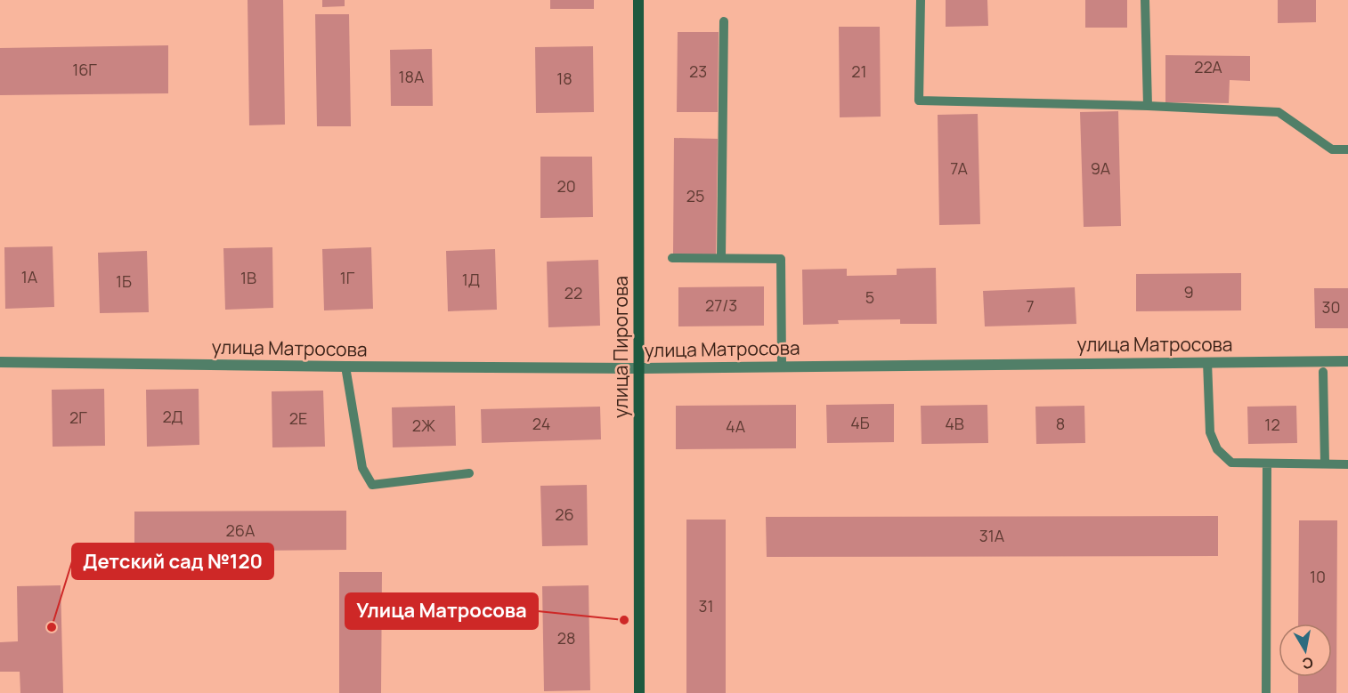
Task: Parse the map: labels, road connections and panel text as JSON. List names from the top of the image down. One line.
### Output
{"streets":{"street":["улица Матросова","улица Пирогова"]},"crossings":[["улица Матросова","улица Пирогова"]],"places":["Улица Матросова","Детский сад №120"],"house_numbers":["22А","16Г","23","21","18А","18","7А","9А","20","25","1А","1В","1Г","1Д","1Б","9","22","5","27/3","7","30","2Д","2Г","2Е","4Б","24","4В","8","12","2Ж","4А","26","26А","31А","10","31","28"],"north":"bottom"}
